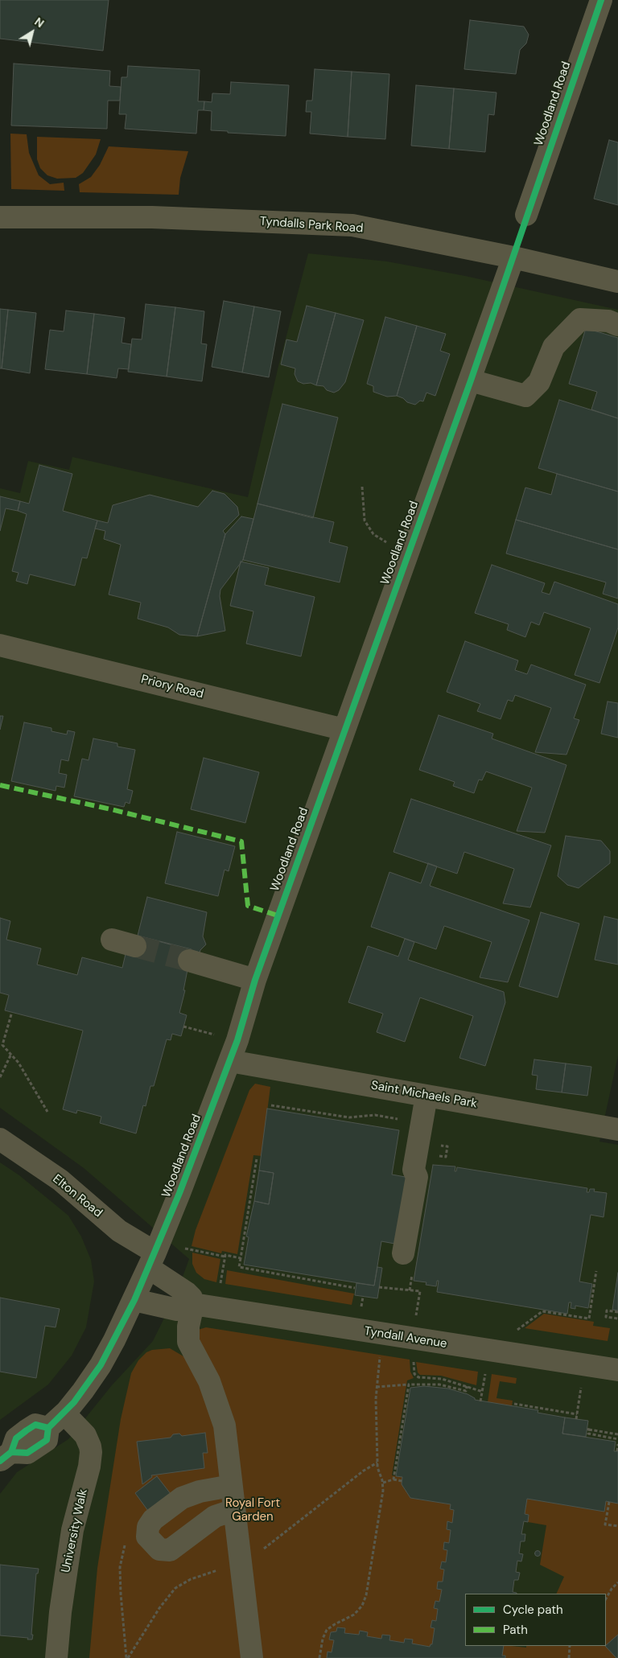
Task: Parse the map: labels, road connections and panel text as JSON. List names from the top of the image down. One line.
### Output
{"streets":{"street":["Woodland Road","Tyndalls Park Road","Priory Road","Saint Michaels Park","Elton Road","Tyndall Avenue","University Walk"]},"crossings":[["Woodland Road","Tyndalls Park Road"],["Woodland Road","Priory Road"],["Woodland Road","Saint Michaels Park"],["Woodland Road","Elton Road"],["Woodland Road","Tyndall Avenue"],["Woodland Road","University Walk"]],"parks":["Royal Fort Garden"],"legend":["Cycle path","Path"],"north":"top right"}
